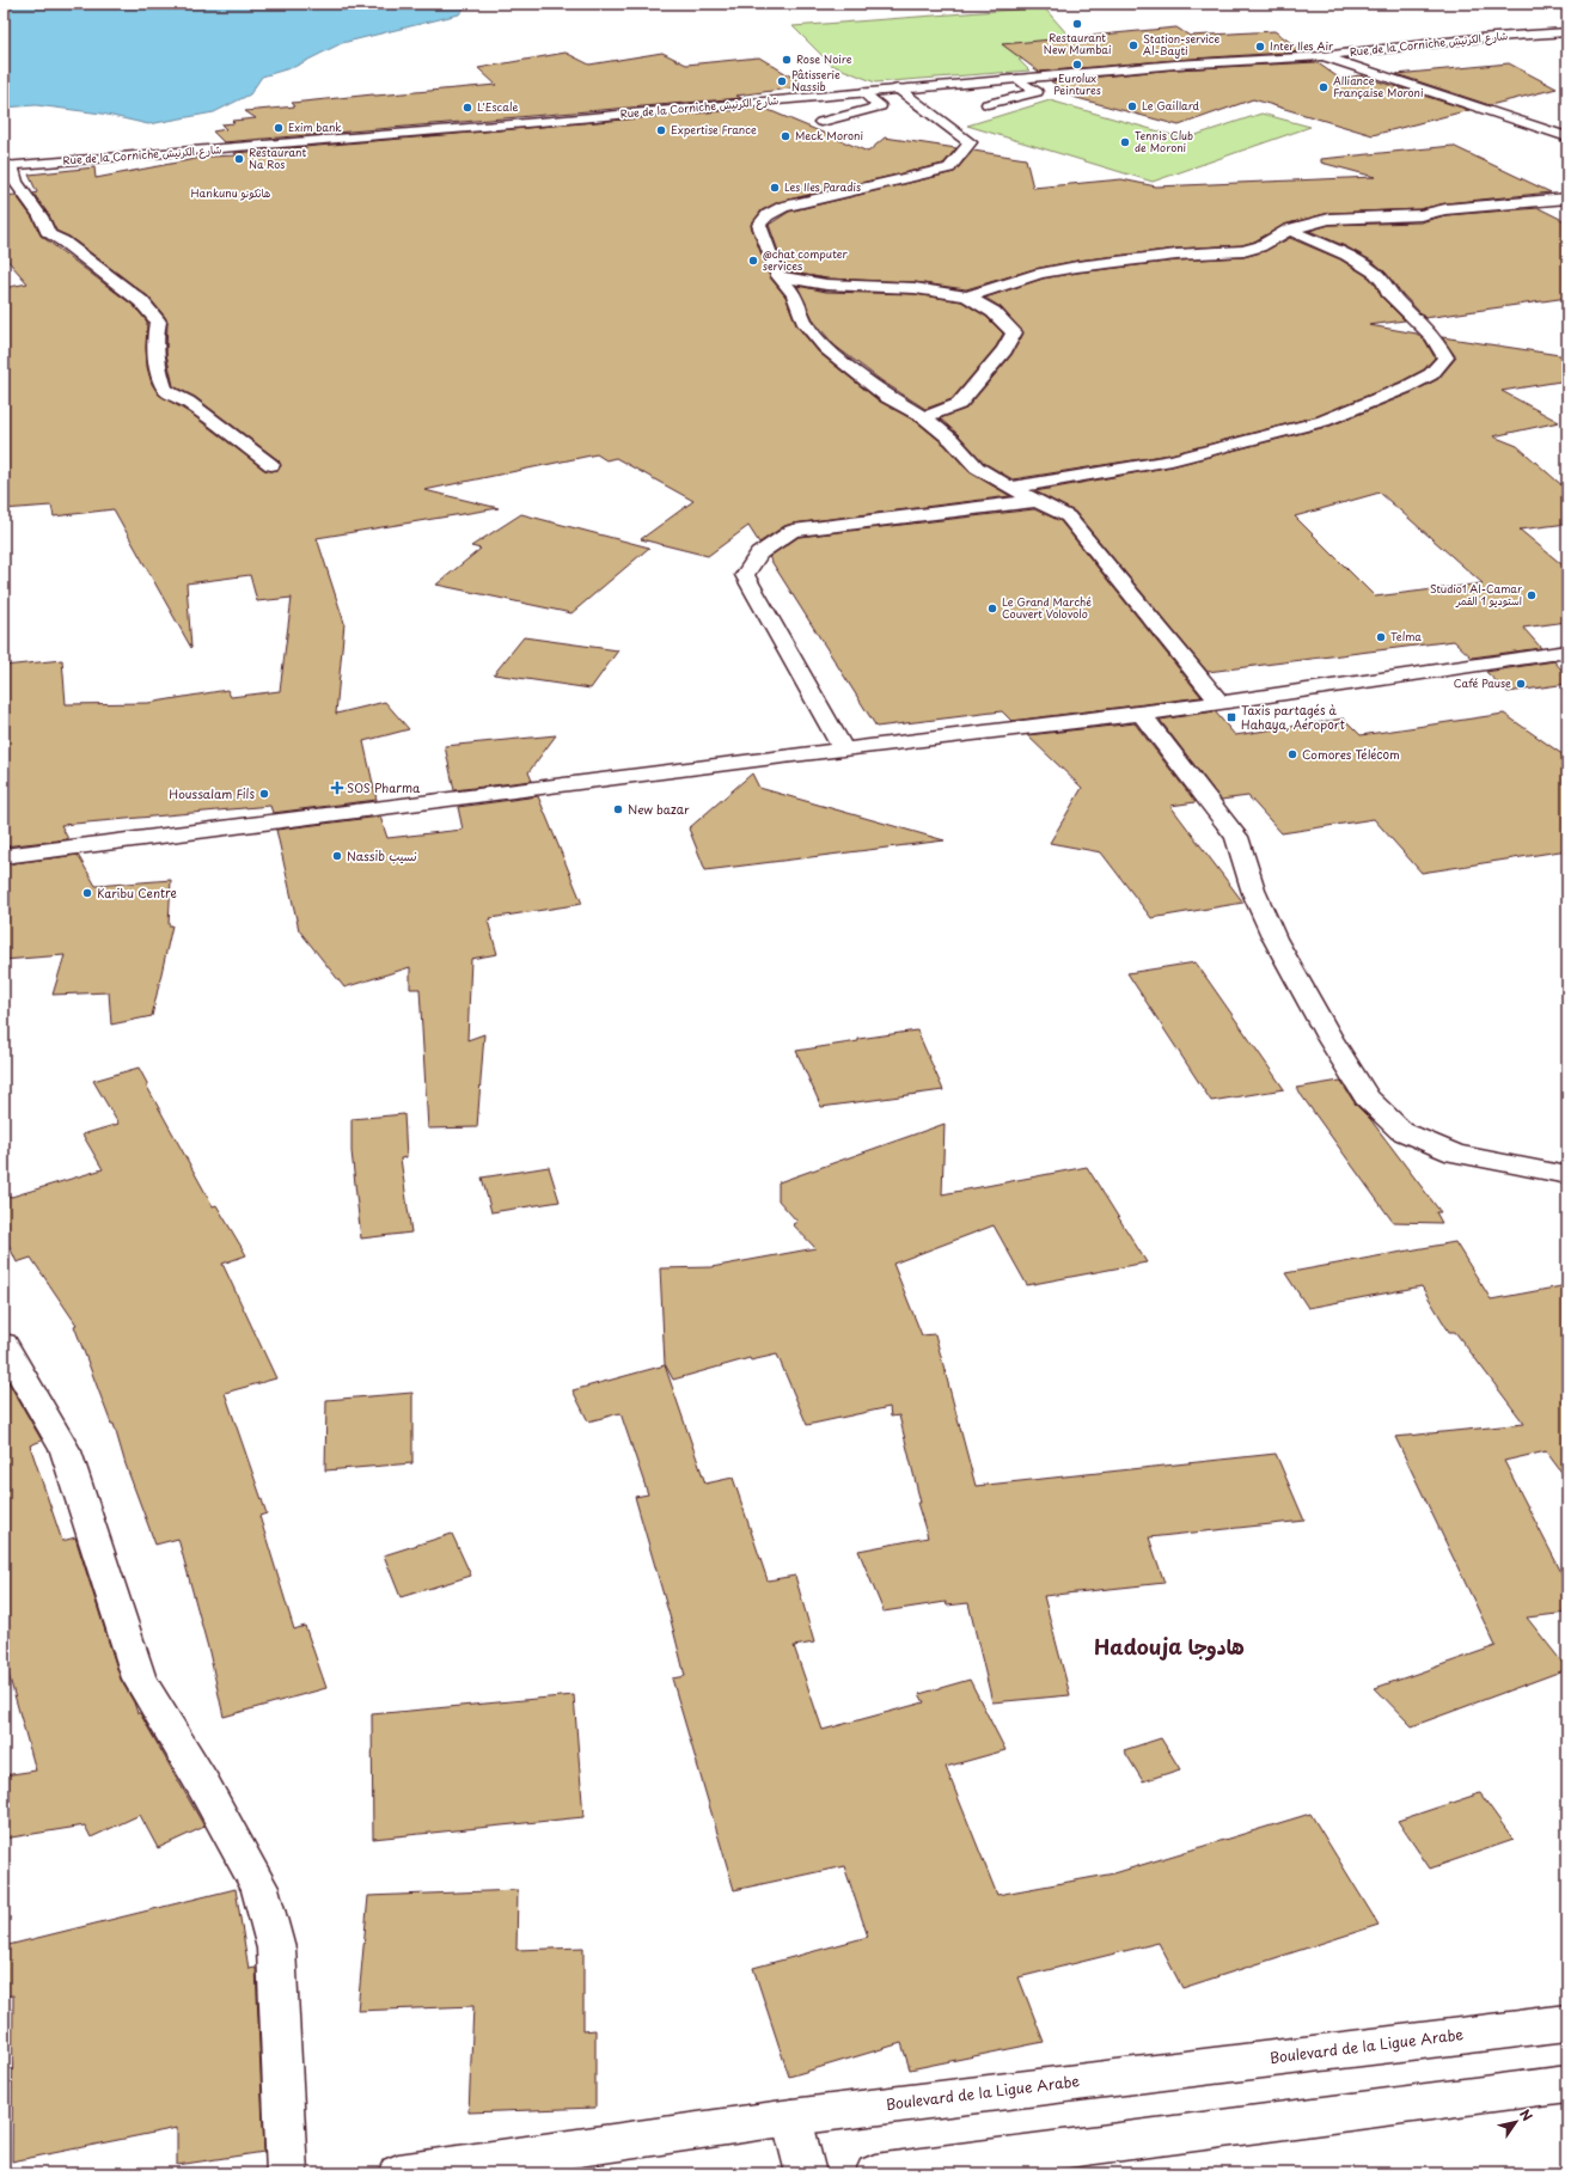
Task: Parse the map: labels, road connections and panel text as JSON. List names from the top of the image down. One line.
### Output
{"streets":{"street":["Rue de la Corniche شارع الكرنيش","Boulevard de la Ligue Arabe"]},"districts":["Hankunu هانكونو","Hadouja هادوجا"],"places":{"other":["Restaurant New Mumbai","Station-service Al-Bayti","Inter Iles Air","Rose Noire","Eurolux Peintures","Pâtisserie Nassib","Alliance Française Moroni","Le Gaillard","L'Escale","Exim bank","Expertise France","Meck Moroni","Tennis Club de Moroni","Restaurant Na Ros","Les Iles Paradis","@chat computer services","Studio1 Al-Camar استوديو 1 القمر","Le Grand Marché Couvert Volovolo","Telma","Café Pause","Comores Télécom","Houssalam Fils","New bazar","Nassib نسيب","Karibu Centre"],"transit":["Taxis partagés à Hahaya, Aéroport"],"health":["SOS Pharma"]},"north":"top right"}
